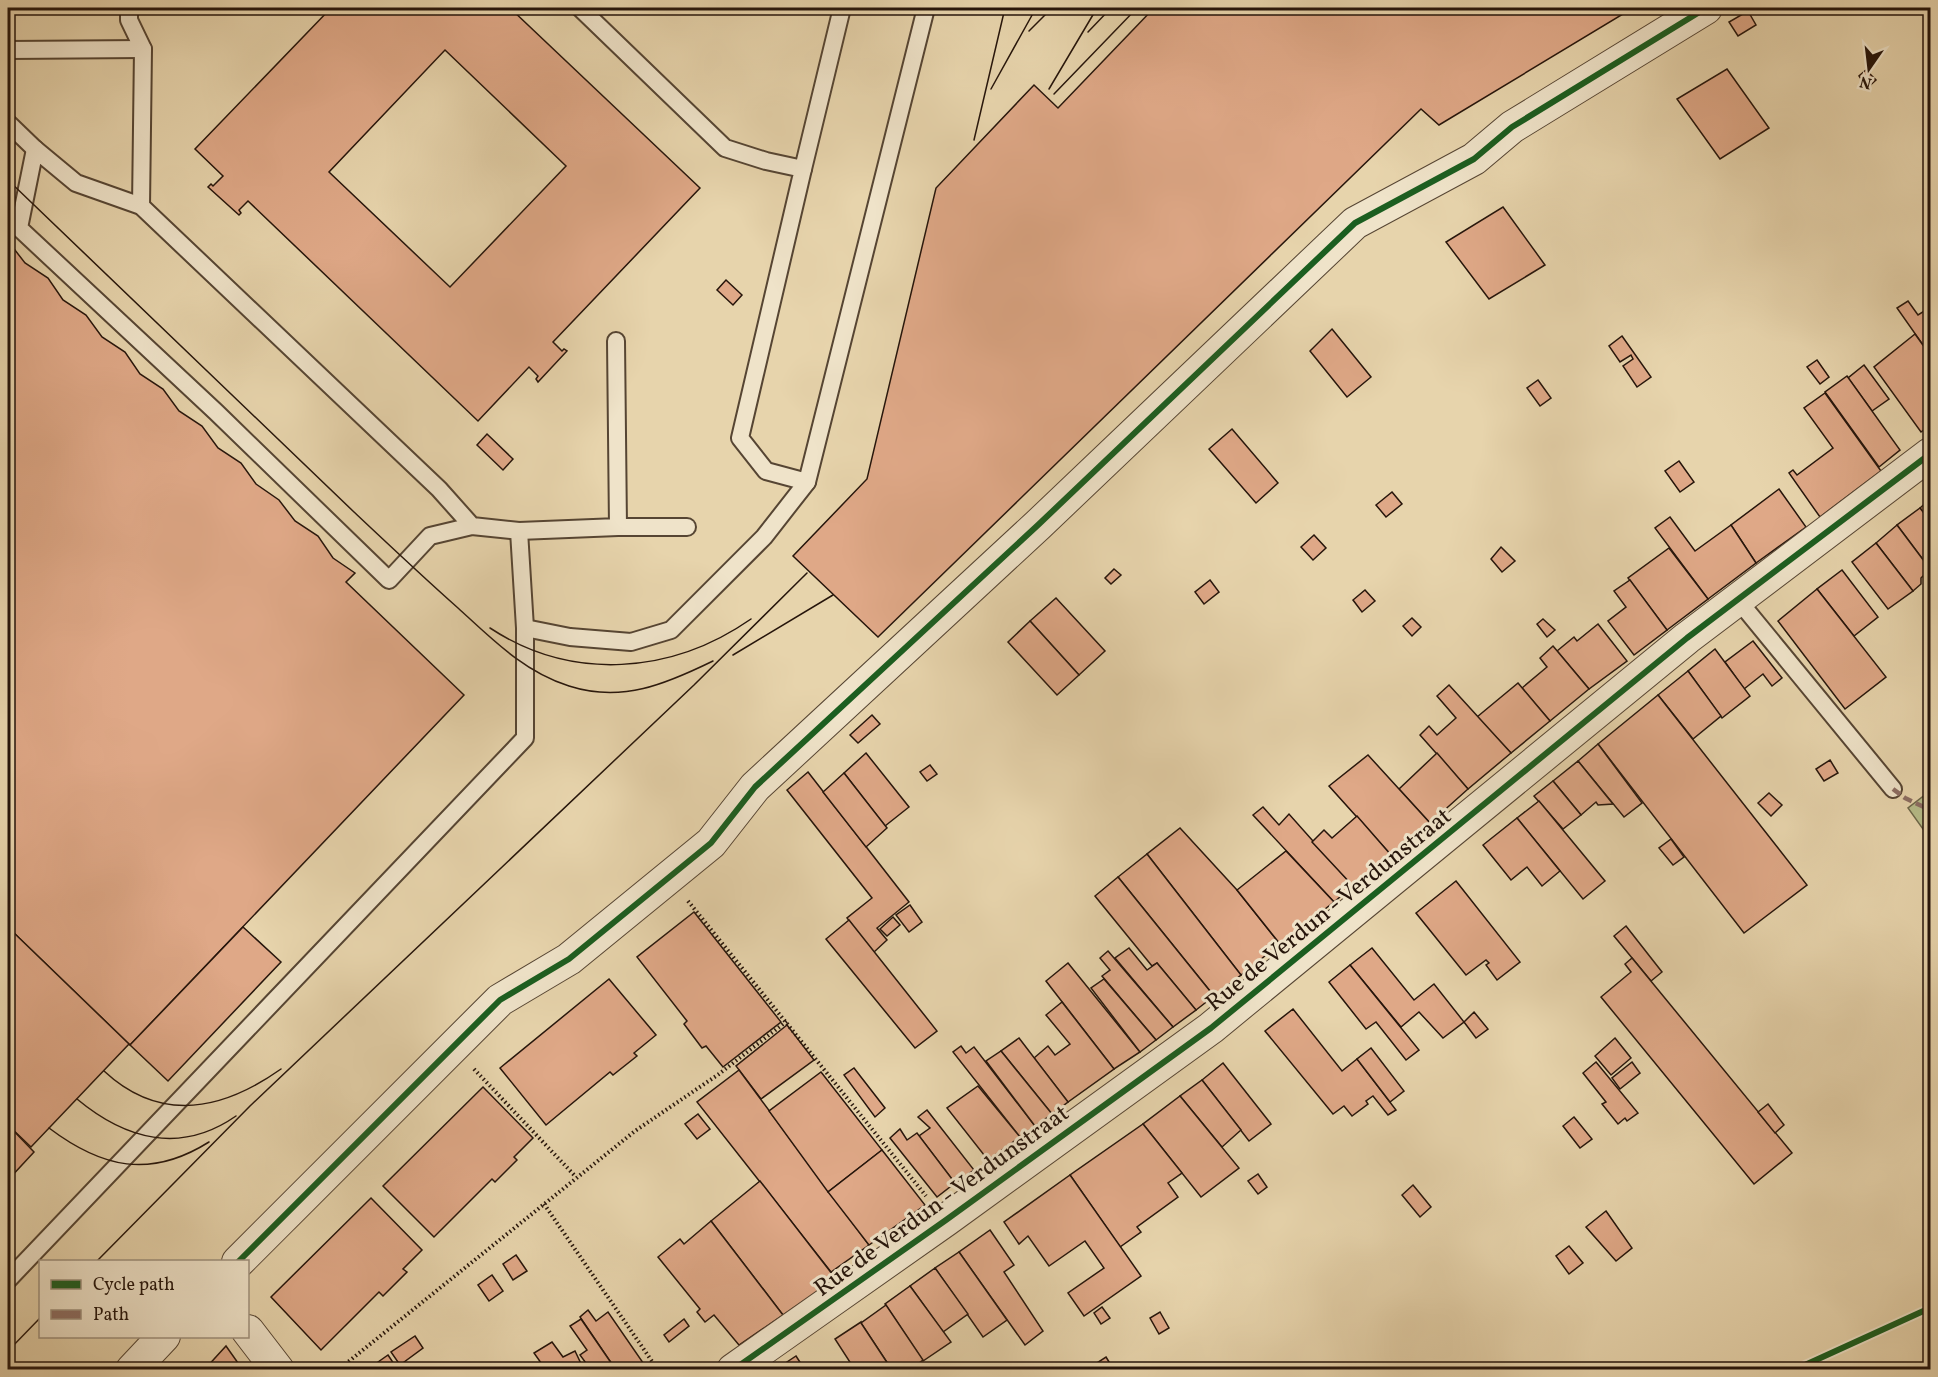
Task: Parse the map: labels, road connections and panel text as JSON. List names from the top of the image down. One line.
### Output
{"streets":{"street":["Rue de Verdun - Verdunstraat"]},"legend":["Cycle path","Path"],"north":"bottom"}
